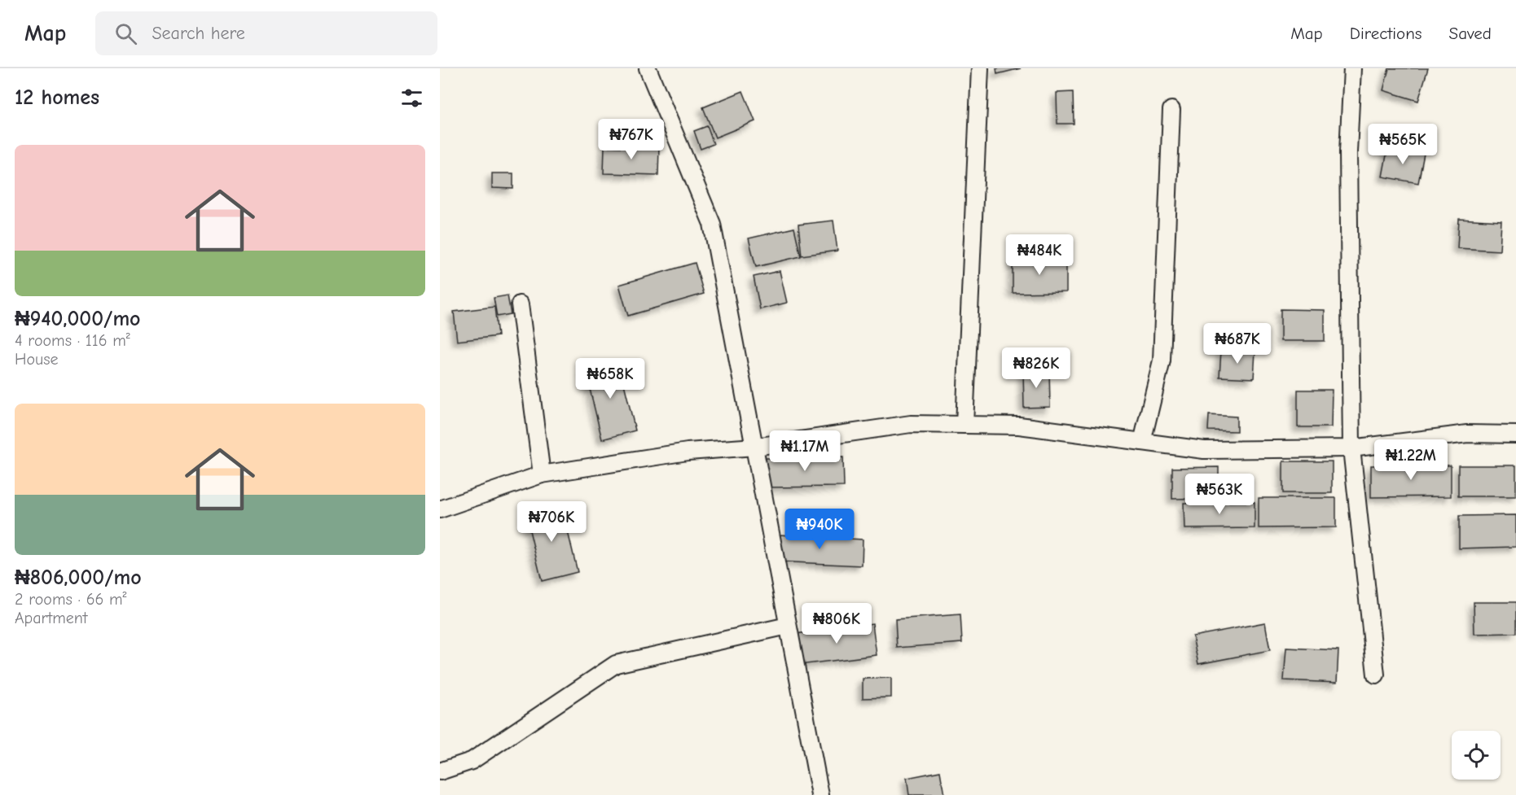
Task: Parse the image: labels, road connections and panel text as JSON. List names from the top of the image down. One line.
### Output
{"page":{"header":"Map","search":"Search here","nav":["Map","Directions","Saved"],"heading":"12 homes","price":["₦767K","₦565K","₦484K","₦687K","₦826K","₦658K","₦1.17M","₦1.22M","₦563K","₦706K","₦940K","₦806K"],"list":[{"name":"₦940,000/mo","note":"4 rooms · 116 m² · House"},{"name":"₦806,000/mo","note":"2 rooms · 66 m² · Apartment"}]}}
